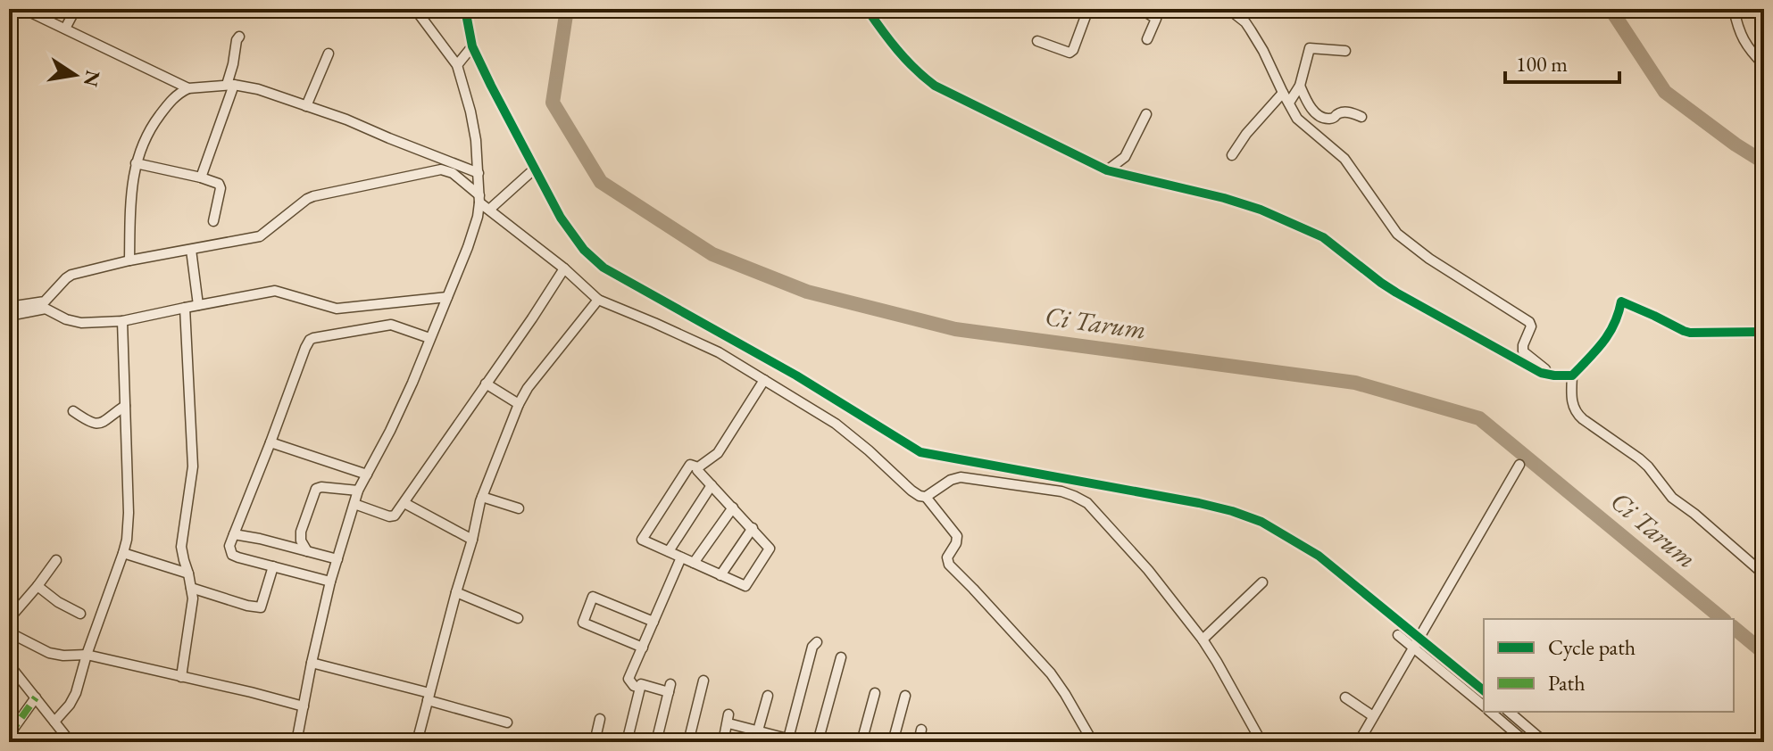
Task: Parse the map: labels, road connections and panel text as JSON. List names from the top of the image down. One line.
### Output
{"water":["Ci Tarum"],"legend":["Cycle path","Path"],"scale_bar":"100 m","north":"right"}
